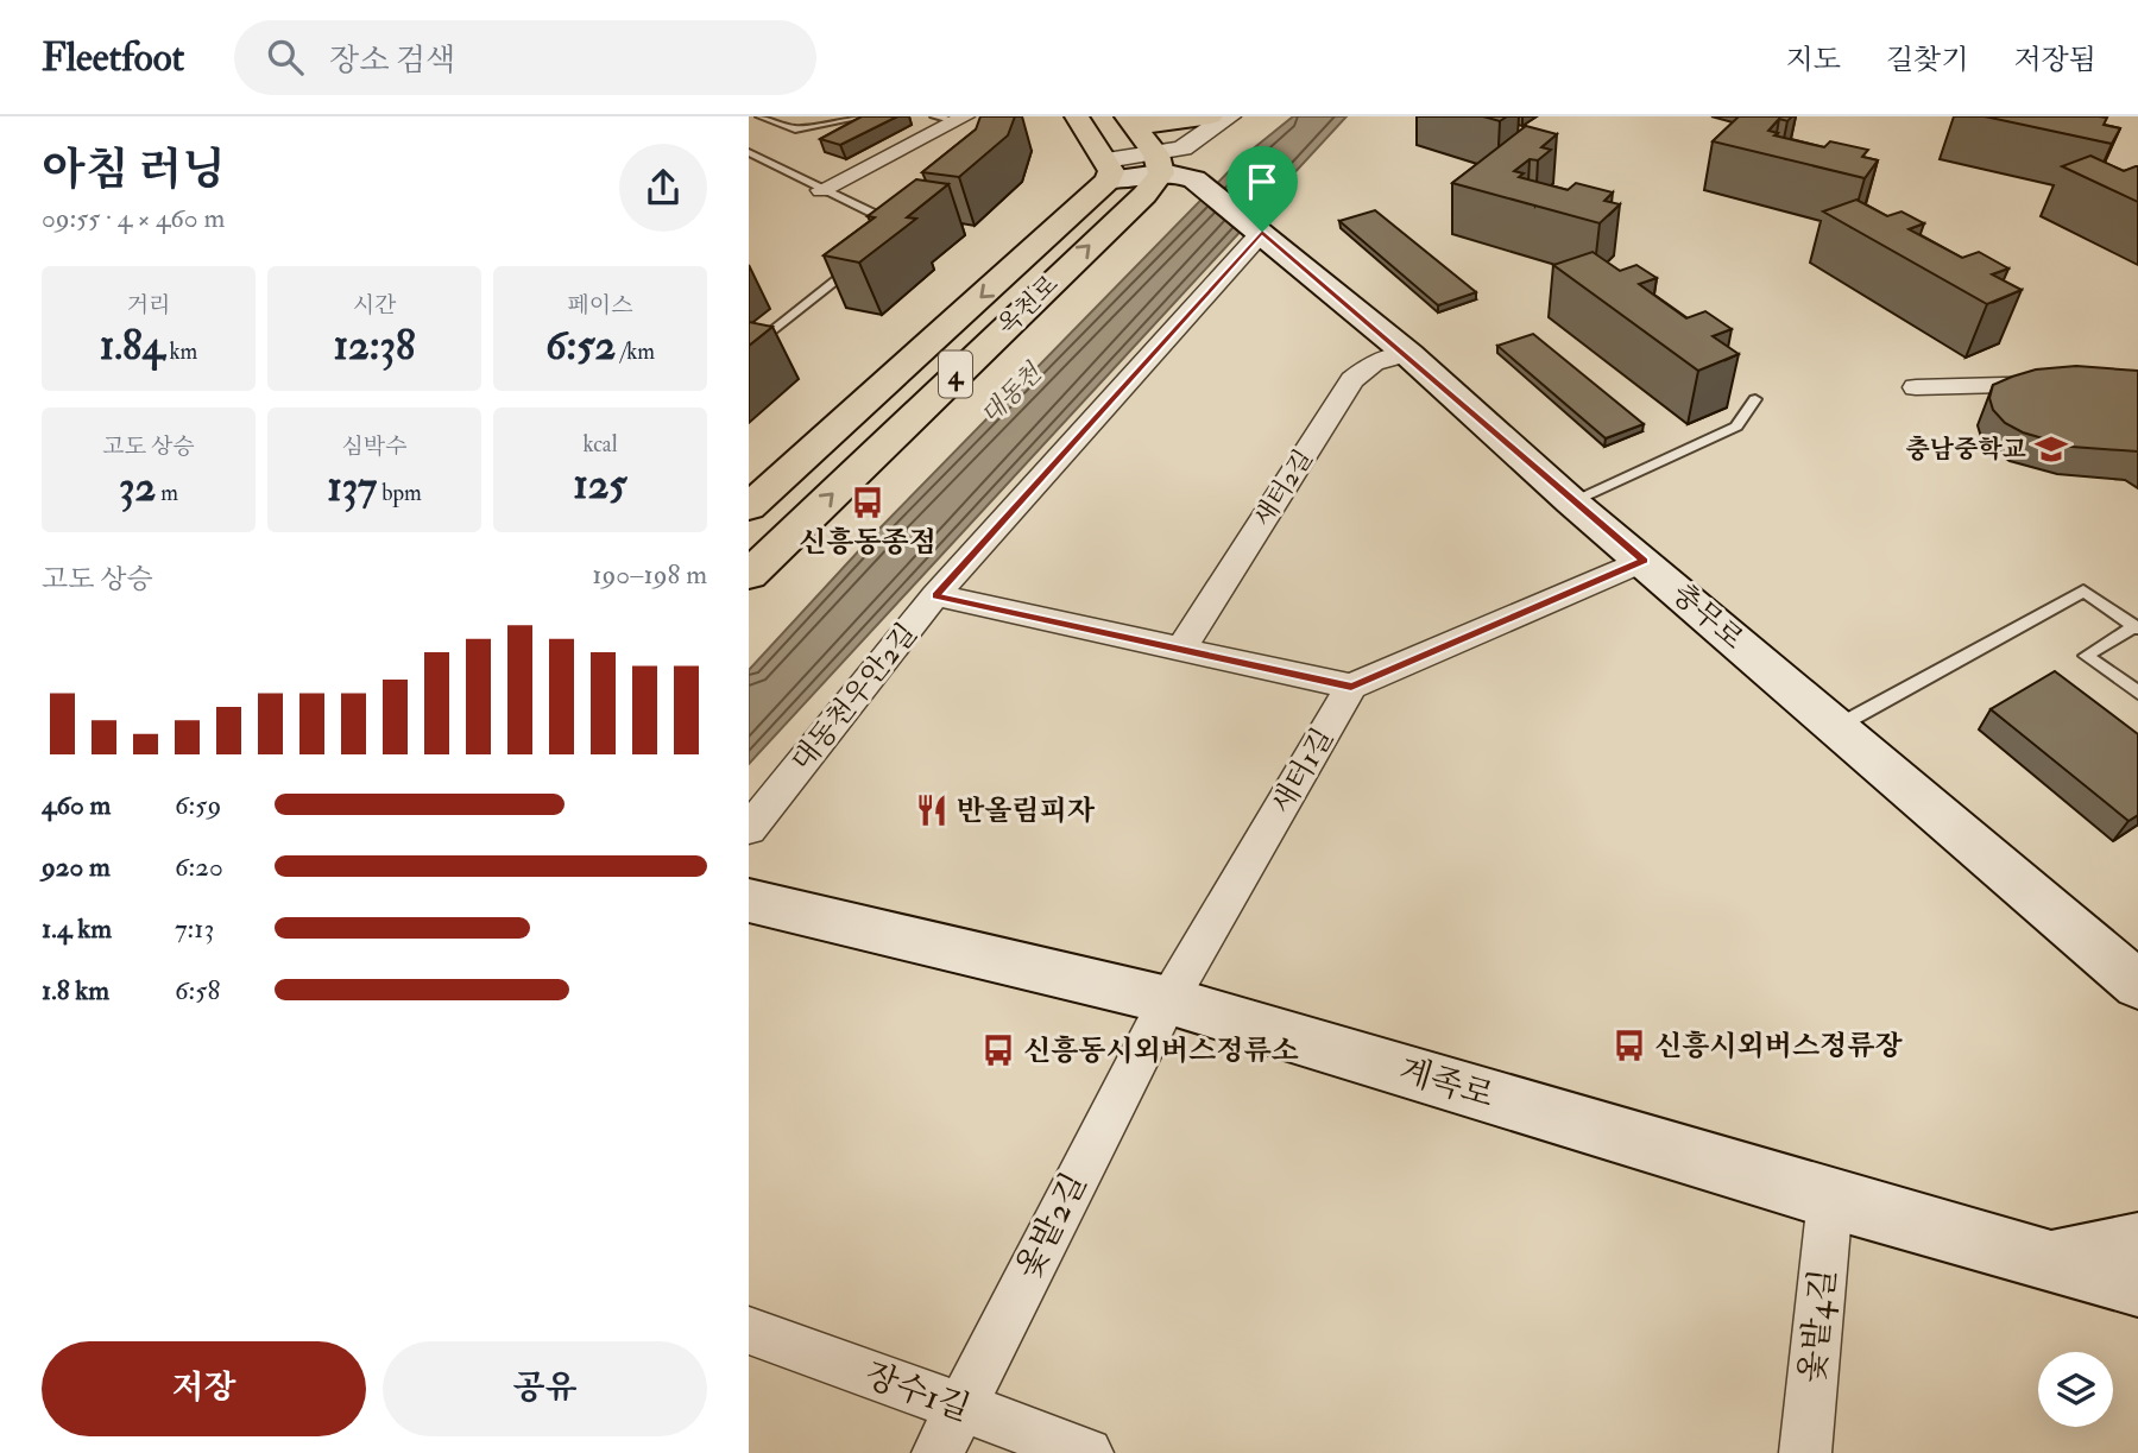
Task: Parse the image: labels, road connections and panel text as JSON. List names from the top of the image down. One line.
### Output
{"streets":{"main road":["옥천로","4","충무로","계족로"],"street":["새터2길","대동천우안2길","새터1길","옻밭2길","옻밭4길","장수1길"]},"crossings":[["옥천로","충무로"],["새터2길","충무로"],["충무로","대동천우안2길"],["새터1길","계족로"],["새터1길","옻밭2길"],["계족로","옻밭2길"],["계족로","옻밭4길"],["옻밭2길","장수1길"]],"water":["대동천"],"places":{"school or university":["충남중학교"],"bus stop":["신흥동종점","신흥시외버스정류장","신흥동시외버스정류소"],"restaurant":["반올림피자"]},"page":{"header":"Fleetfoot","search":"장소 검색","nav":["지도","길찾기","저장됨"],"heading":["아침 러닝","09:55 · 4 × 460 m"],"stats":[["거리","1.84 km"],["시간","12:38"],["페이스","6:52 /km"],["고도 상승","32 m"],["심박수","137 bpm"],["kcal","125"]],"chart":["고도 상승","190–198 m"],"list":[{"name":"460 m","note":"6:59"},{"name":"920 m","note":"6:20"},{"name":"1.4 km","note":"7:13"},{"name":"1.8 km","note":"6:58"}],"buttons":["저장","공유"]}}
